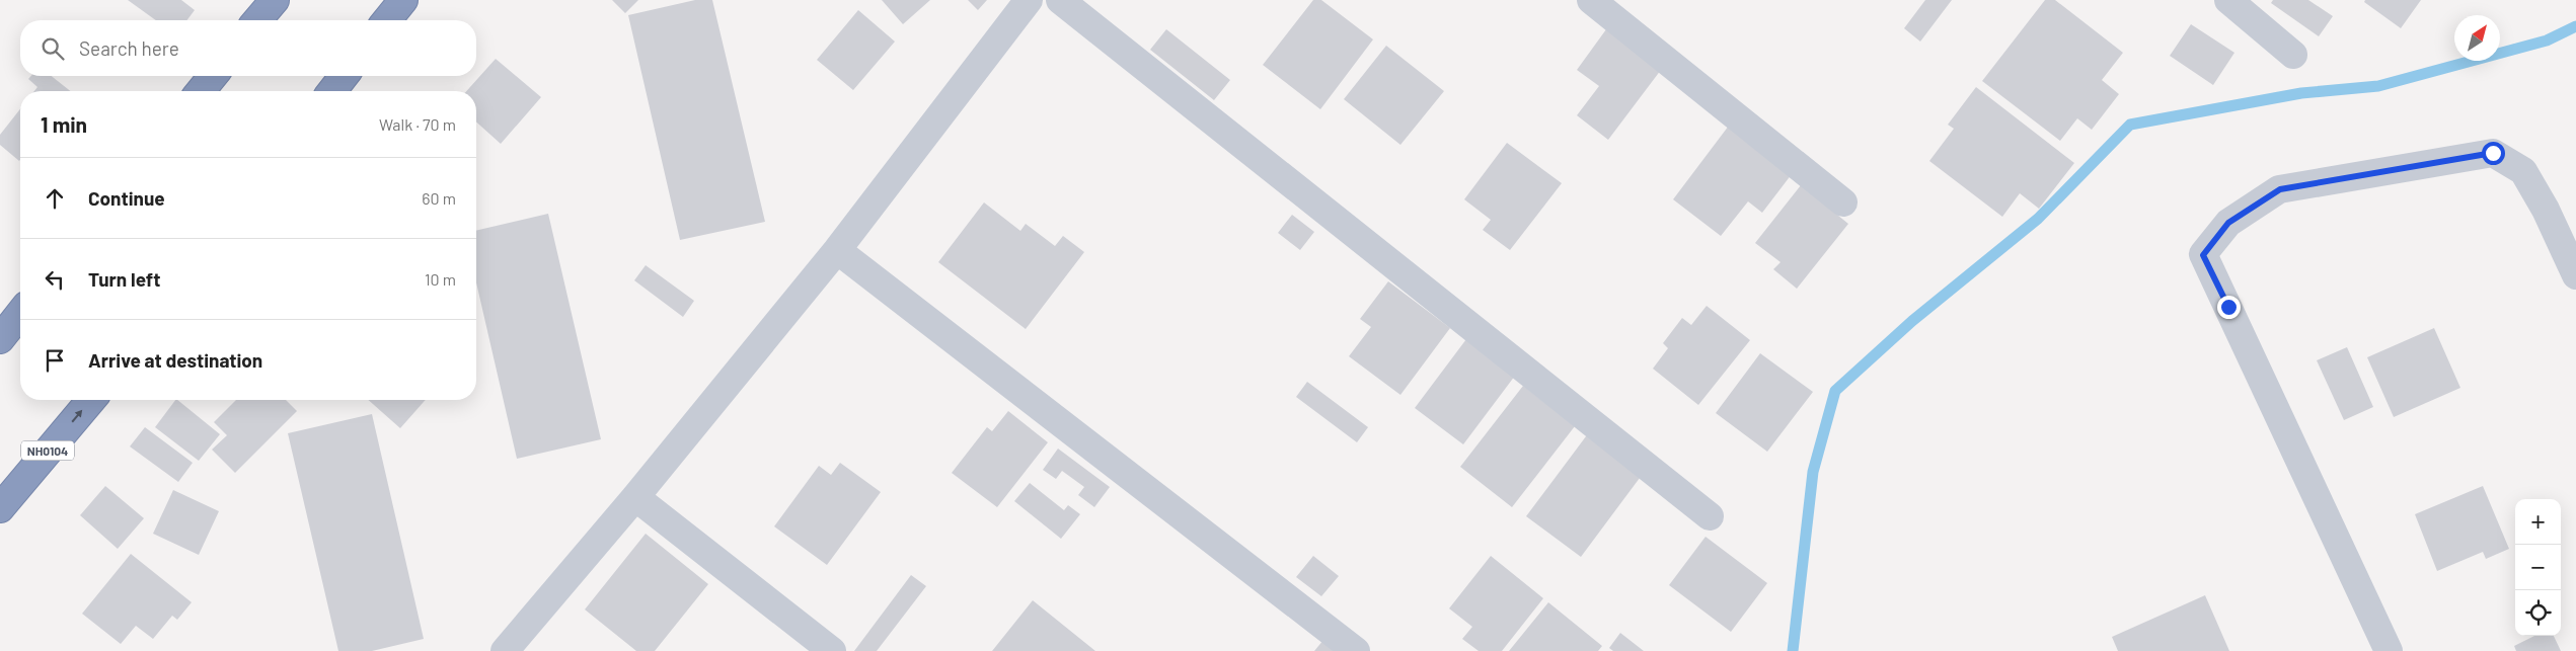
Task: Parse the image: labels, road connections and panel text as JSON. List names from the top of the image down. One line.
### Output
{"streets":{"highway":["NH0104"]},"north":"top right","page":{"search":"Search here","heading":["1 min","Walk · 70 m"],"list":[["Continue","60 m"],["Turn left","10 m"],"Arrive at destination"],"map_buttons":["+","−"]}}
